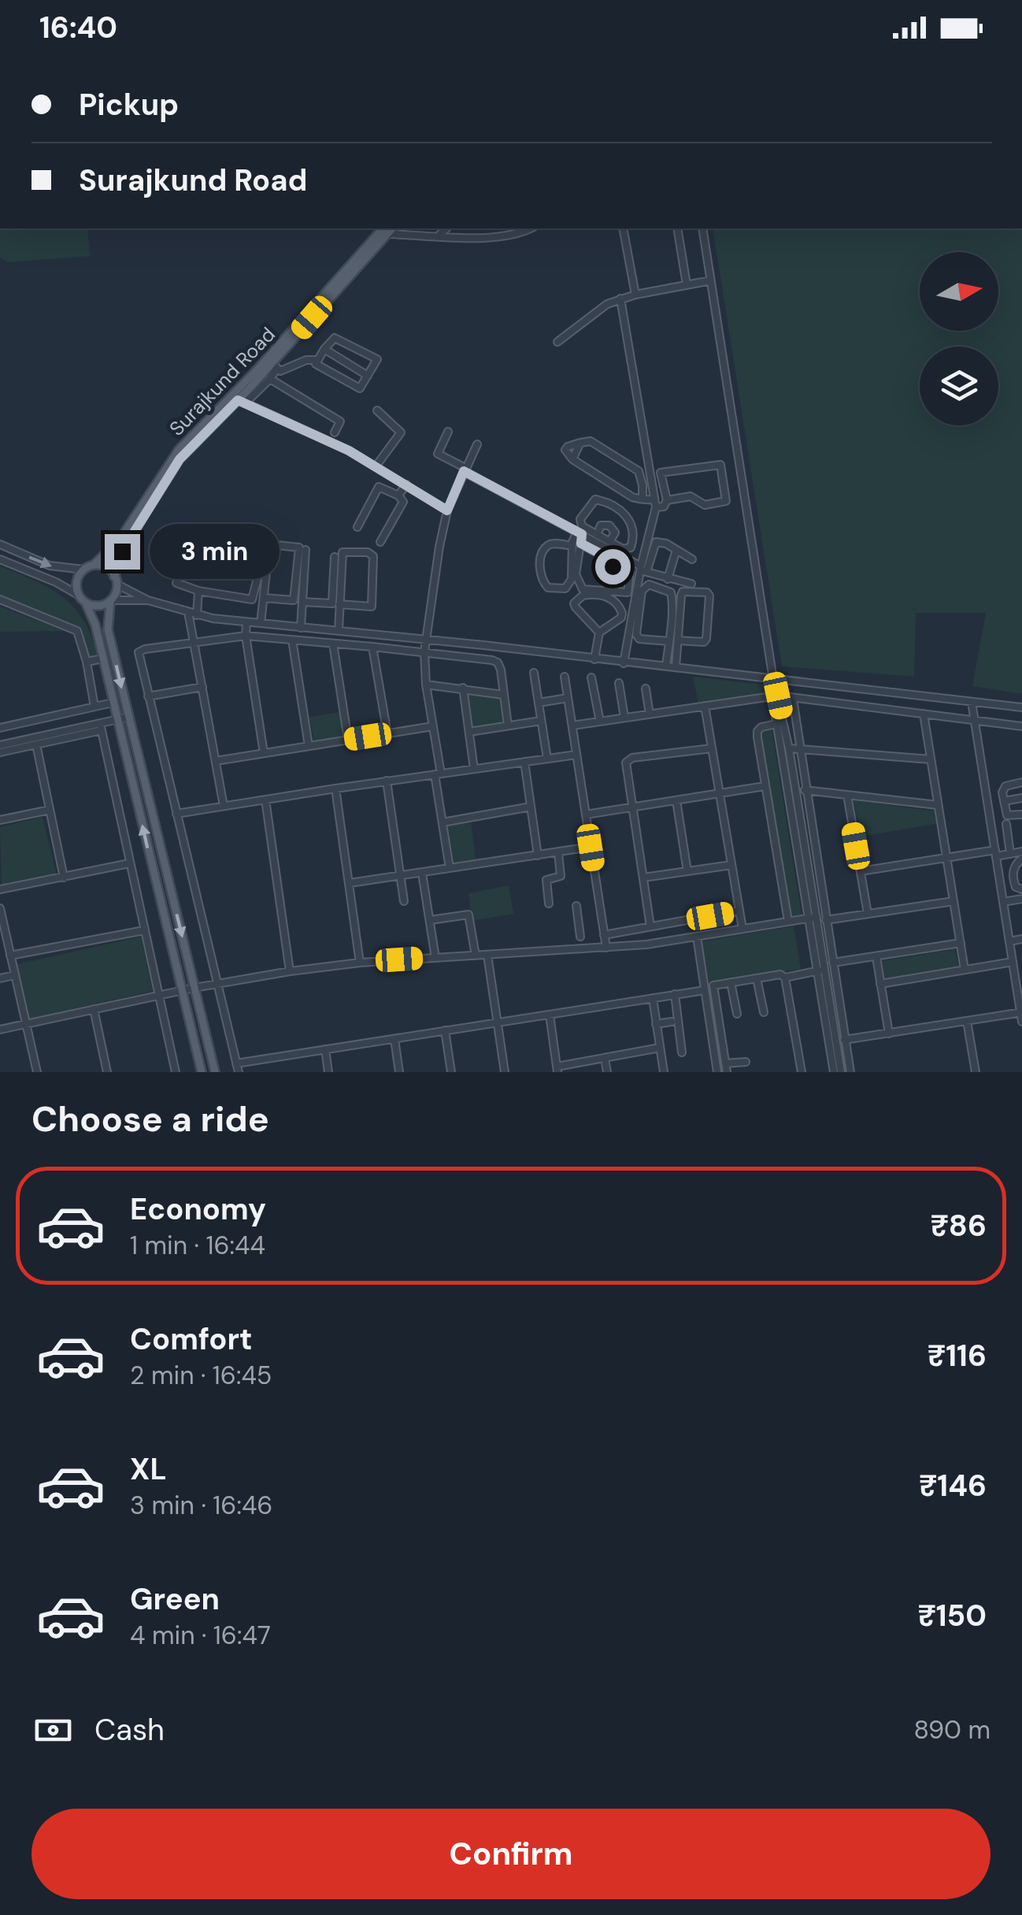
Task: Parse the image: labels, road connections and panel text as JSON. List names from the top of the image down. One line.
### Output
{"streets":{"main road":["Surajkund Road"]},"north":"right","page":{"status":"16:40","banner":["Pickup","Surajkund Road"],"bubble":"3 min","heading":"Choose a ride","list":[{"name":"Economy","note":"1 min · 16:44","value":"₹86"},{"name":"Comfort","note":"2 min · 16:45","value":"₹116"},{"name":"XL","note":"3 min · 16:46","value":"₹146"},{"name":"Green","note":"4 min · 16:47","value":"₹150"}],"pay":["Cash","890 m"],"buttons":"Confirm"}}
